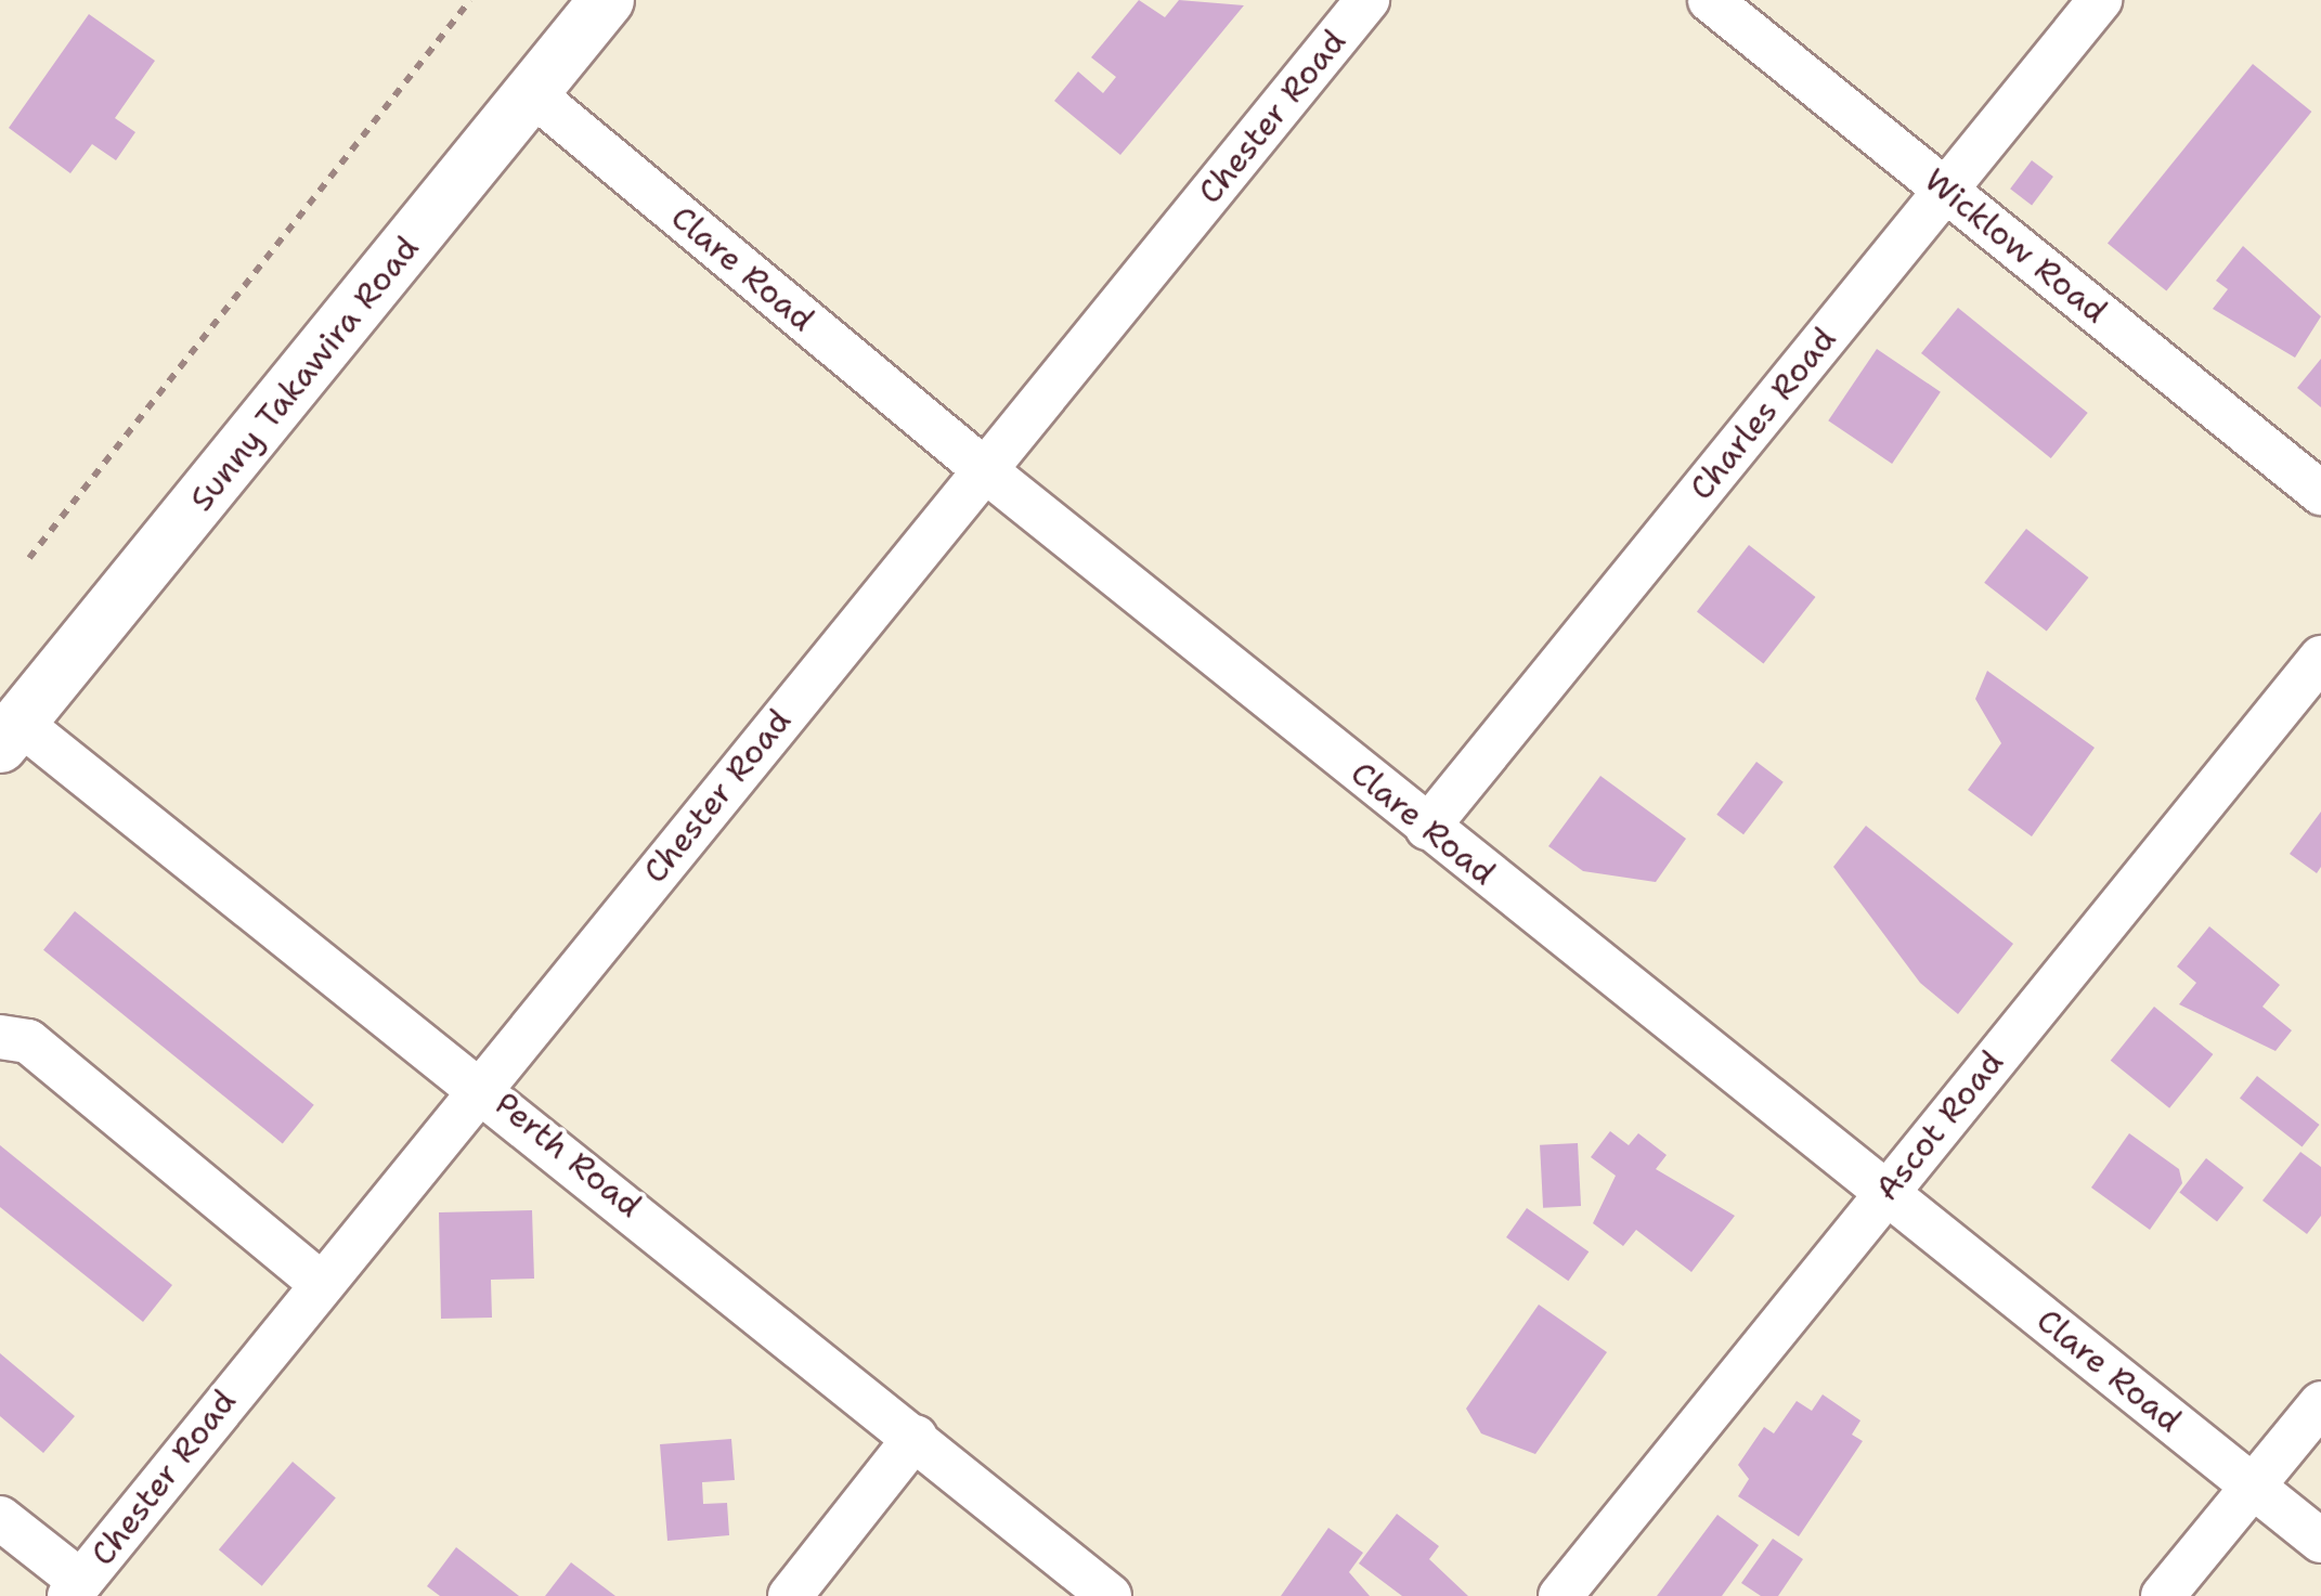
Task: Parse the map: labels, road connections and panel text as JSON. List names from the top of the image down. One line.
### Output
{"streets":{"main road":["Sunny Takawira Road"],"street":["Chester Road","Wicklow Road","Clare Road","Charles Road","Ascot Road","Perth Road"]},"crossings":[["Chester Road","Clare Road"],["Chester Road","Perth Road"],["Wicklow Road","Charles Road"],["Clare Road","Sunny Takawira Road"],["Clare Road","Charles Road"],["Clare Road","Ascot Road"],["Sunny Takawira Road","Perth Road"]]}
